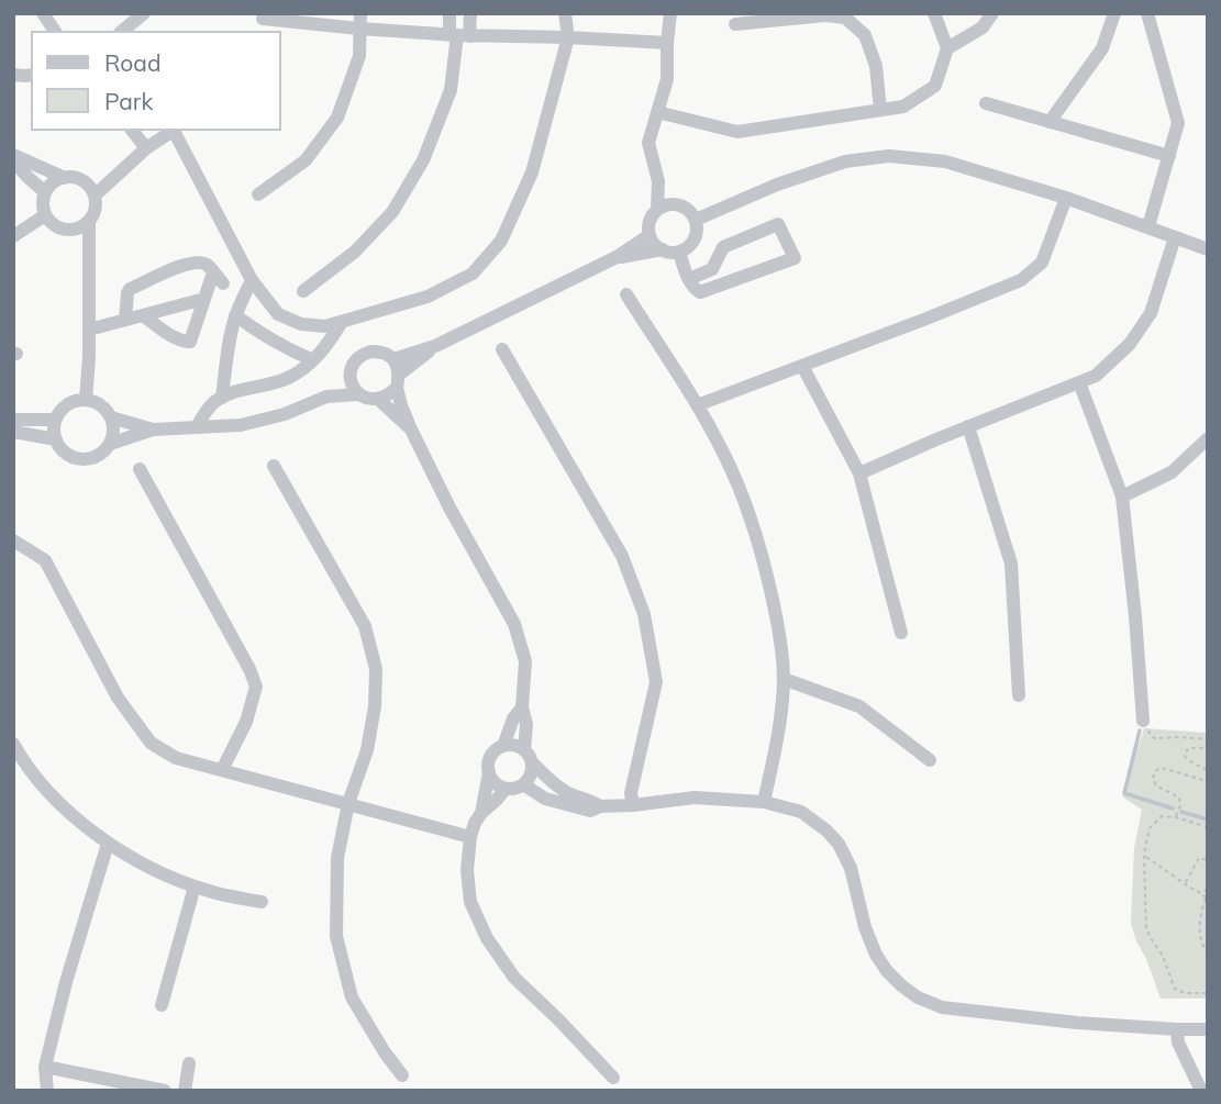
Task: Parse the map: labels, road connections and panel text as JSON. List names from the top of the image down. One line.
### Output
{"legend":["Road","Park"]}
